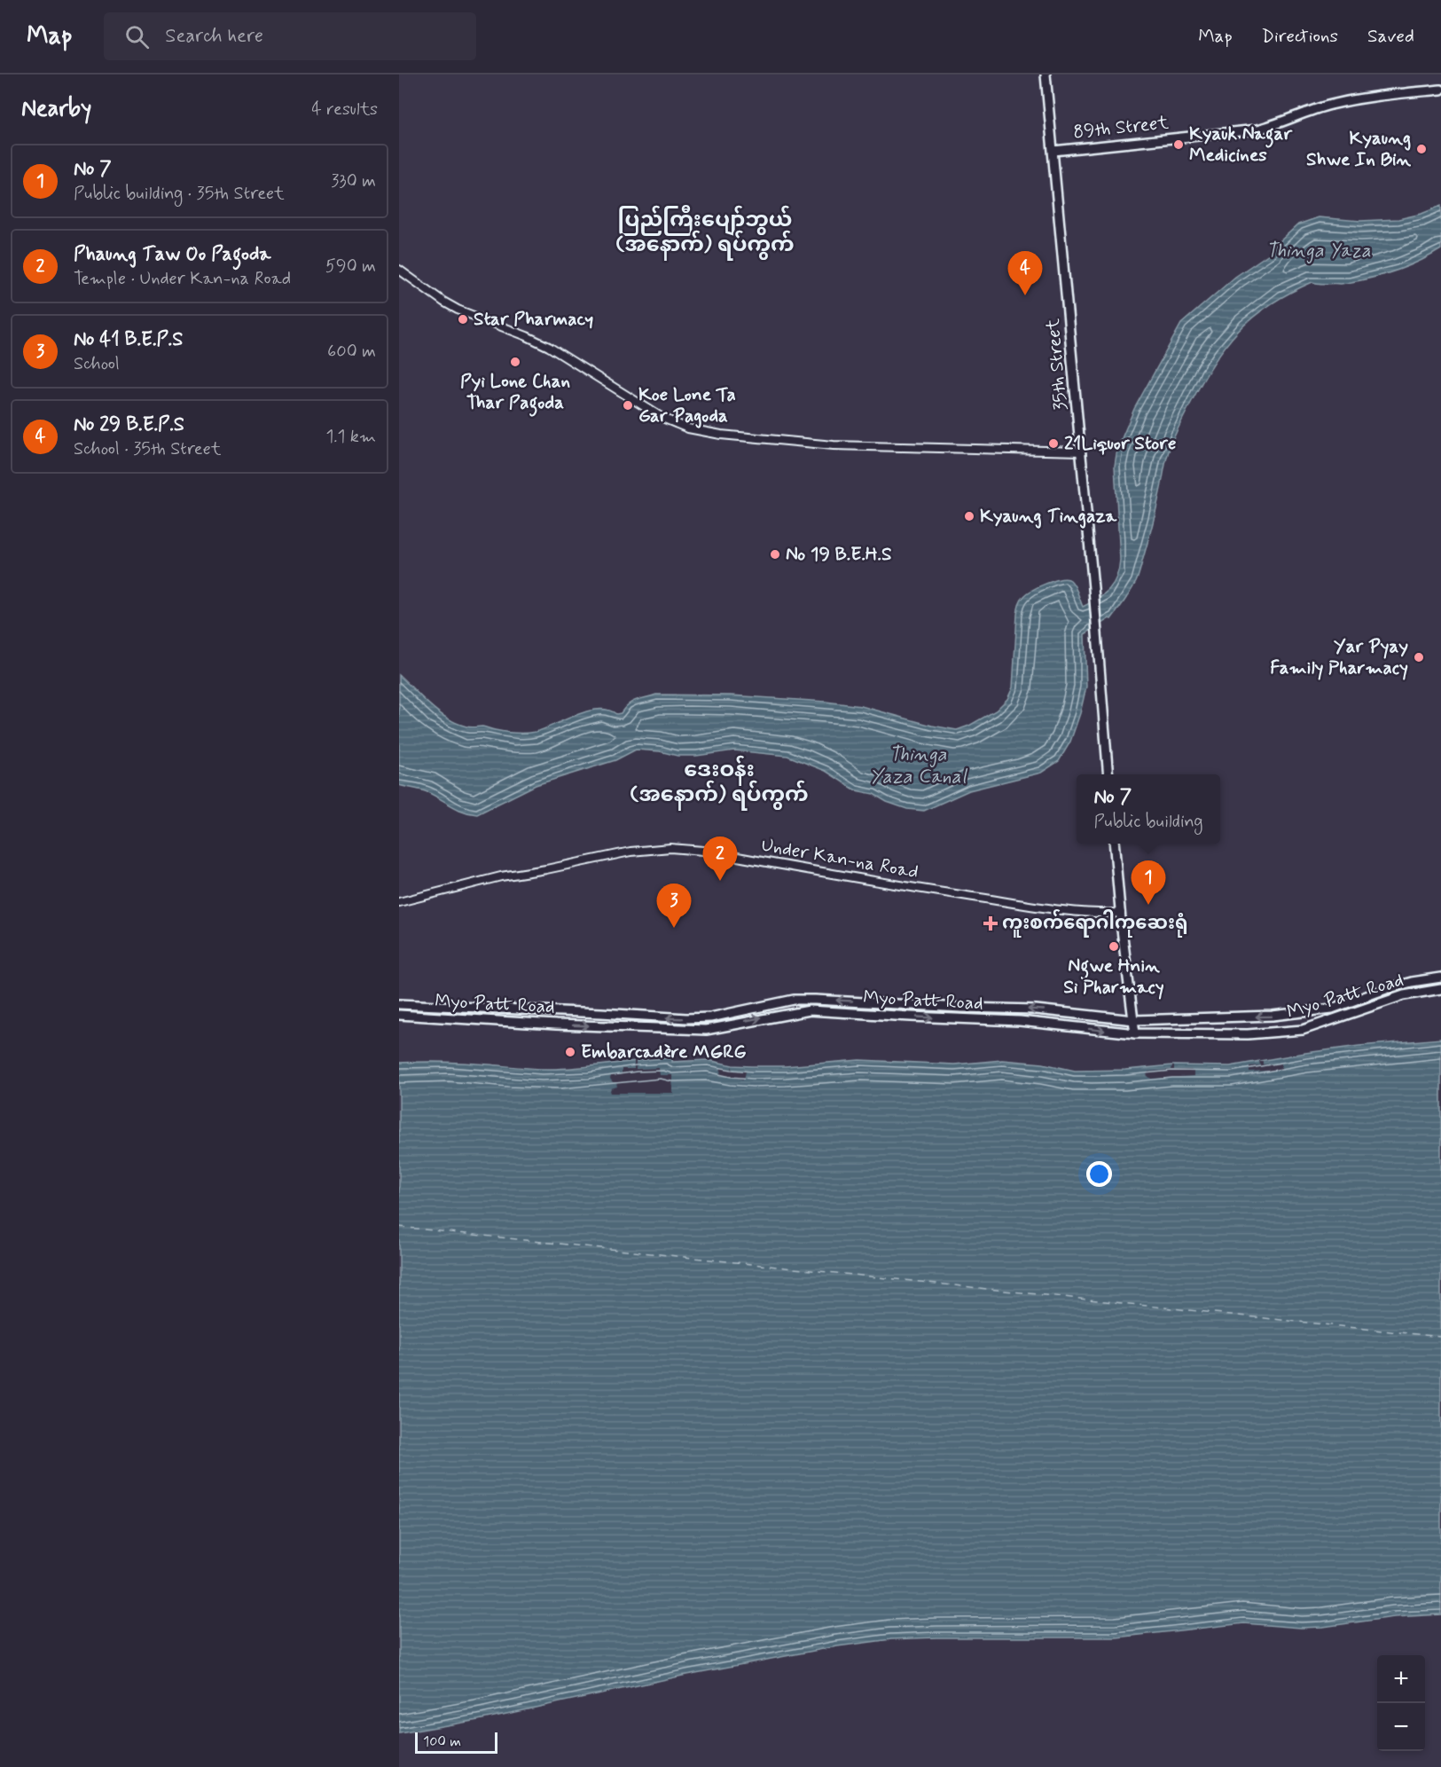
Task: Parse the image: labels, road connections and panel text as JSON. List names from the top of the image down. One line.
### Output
{"streets":{"main road":["89th Street","35th Street","Myo Patt Road"],"street":["Under Kan-na Road"]},"crossings":[["89th Street","35th Street"]],"districts":["ပြည်ကြီးပျော်ဘွယ် (အနောက်) ရပ်ကွက်","ဒေးဝန်း (အနောက်) ရပ်ကွက်"],"water":["Thinga Yaza","Thinga Yaza Canal"],"places":{"other":["Kyauk Nagar Medicines","Kyaung Shwe In Bin","Star Pharmacy","Pyi Lone Chan Thar Pagoda","Koe Lone Ta Gar Pagoda","21Liquor Store","Kyaung Tingaza","No 19 B.E.H.S","Yar Pyay Family Pharmacy","Ngwe Hnin Si Pharmacy","Embarcadère MGRG"],"health":["ကူးစက်ရောဂါကုဆေးရုံ"]},"scale_bar":"100 m","page":{"header":"Map","search":"Search here","nav":["Map","Directions","Saved"],"heading":["Nearby","4 results"],"list":[{"mark":"1","name":"No 7","note":"Public building · 35th Street","value":"330 m"},{"mark":"2","name":"Phaung Taw Oo Pagoda","note":"Temple · Under Kan-na Road","value":"590 m"},{"mark":"3","name":"No 41 B.E.P.S","note":"School","value":"600 m"},{"mark":"4","name":"No 29 B.E.P.S","note":"School · 35th Street","value":"1.1 km"}],"pins":["4","2","1","3"],"popup":["No 7","Public building"],"map_buttons":["+","−"],"scale":"100 m"}}
